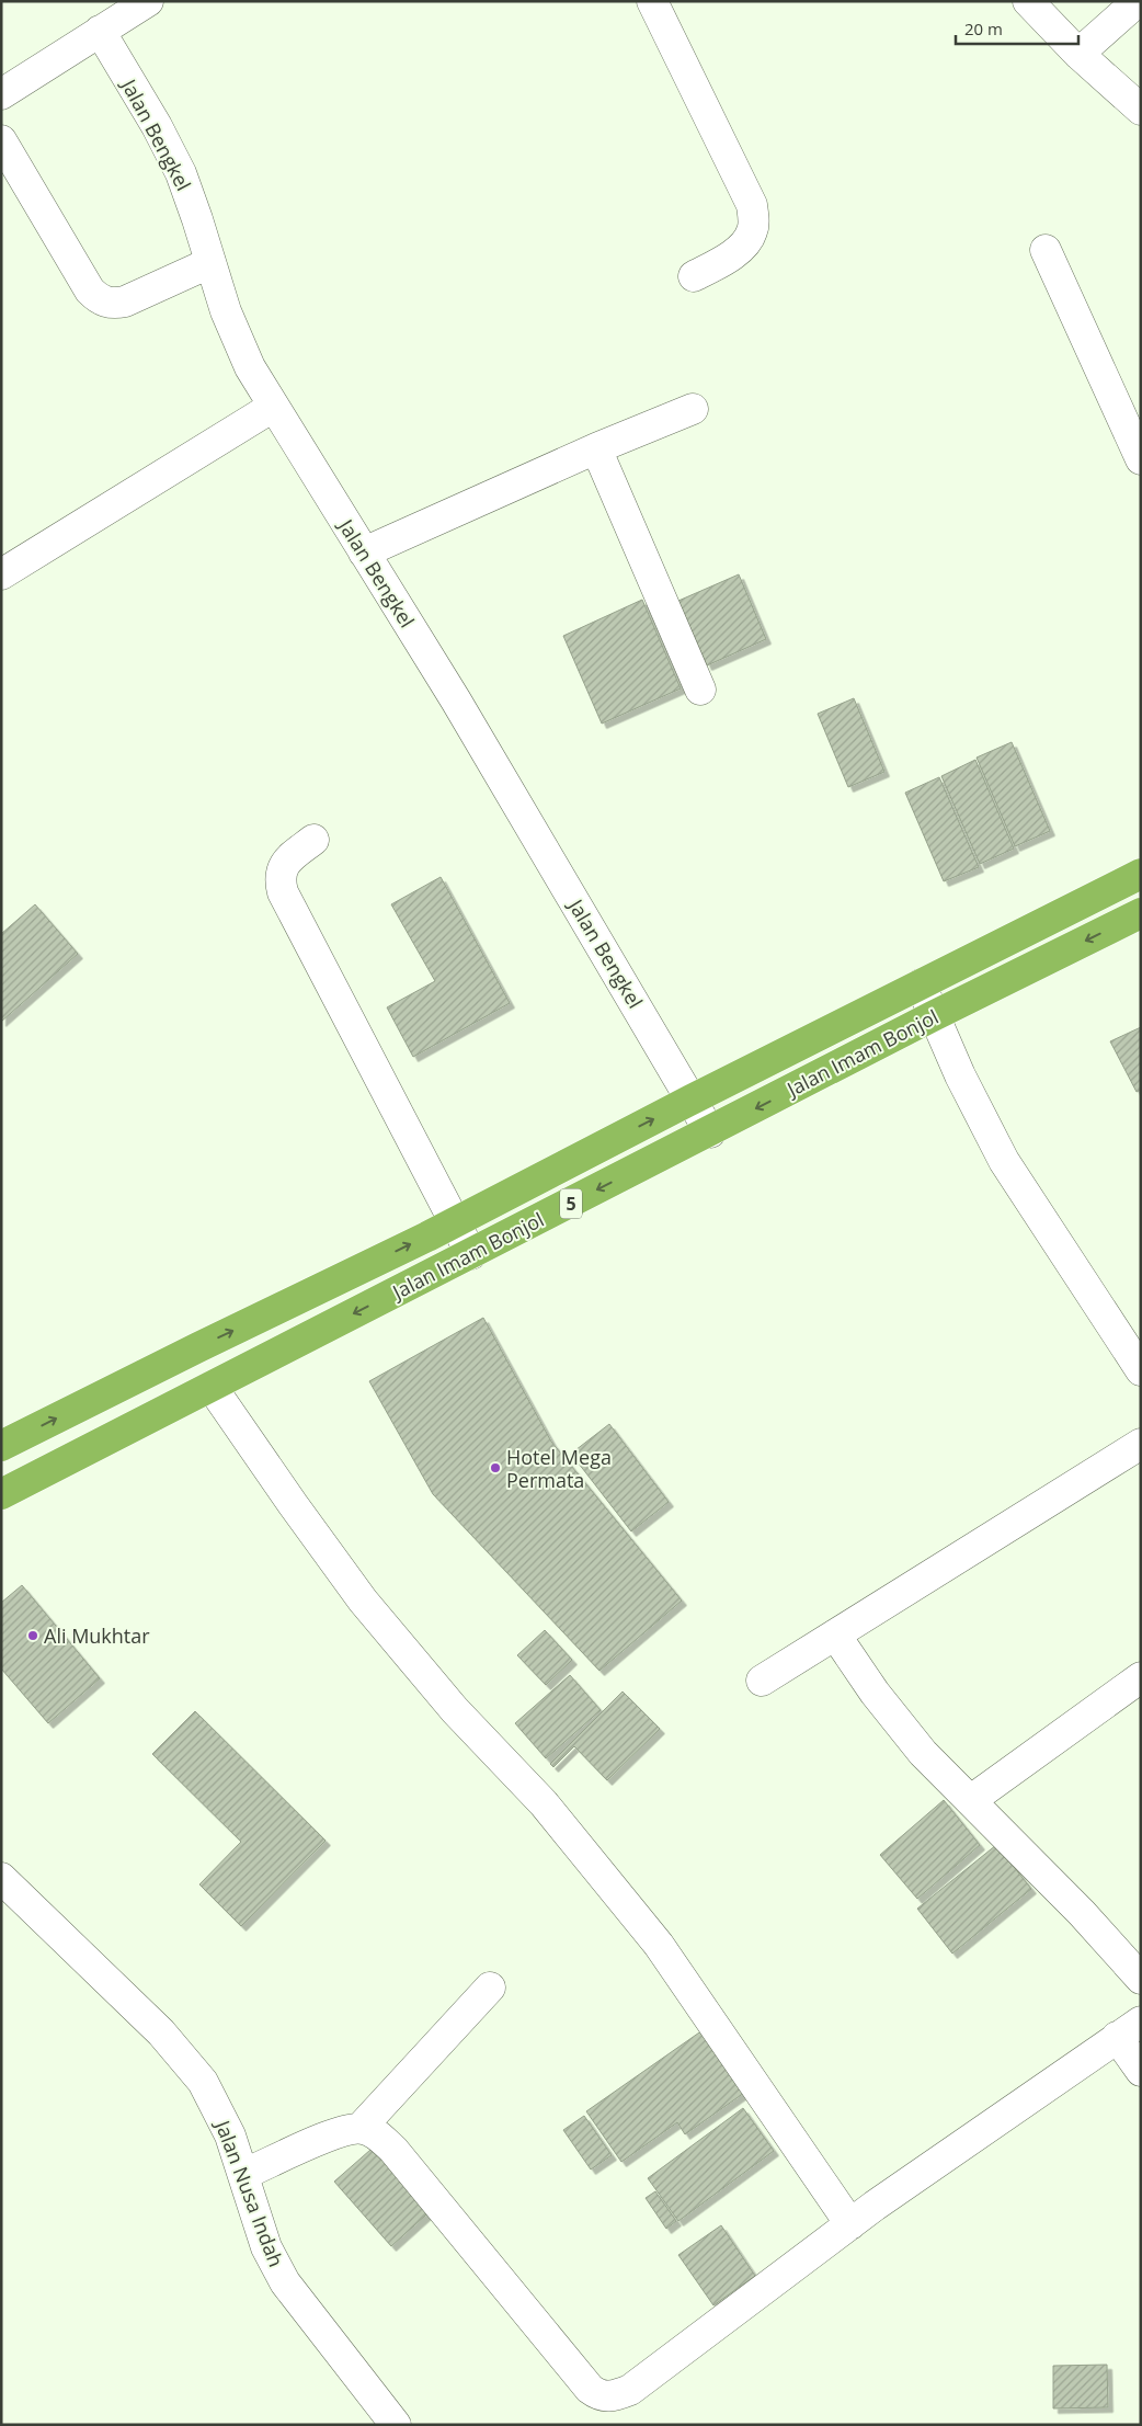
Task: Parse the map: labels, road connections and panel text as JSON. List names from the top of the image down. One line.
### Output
{"streets":{"highway":["Jalan Imam Bonjol","5"],"street":["Jalan Bengkel","Jalan Nusa Indah"]},"crossings":[["Jalan Bengkel","Jalan Imam Bonjol"]],"places":["Hotel Mega Permata","Ali Mukhtar"],"scale_bar":"20 m"}
